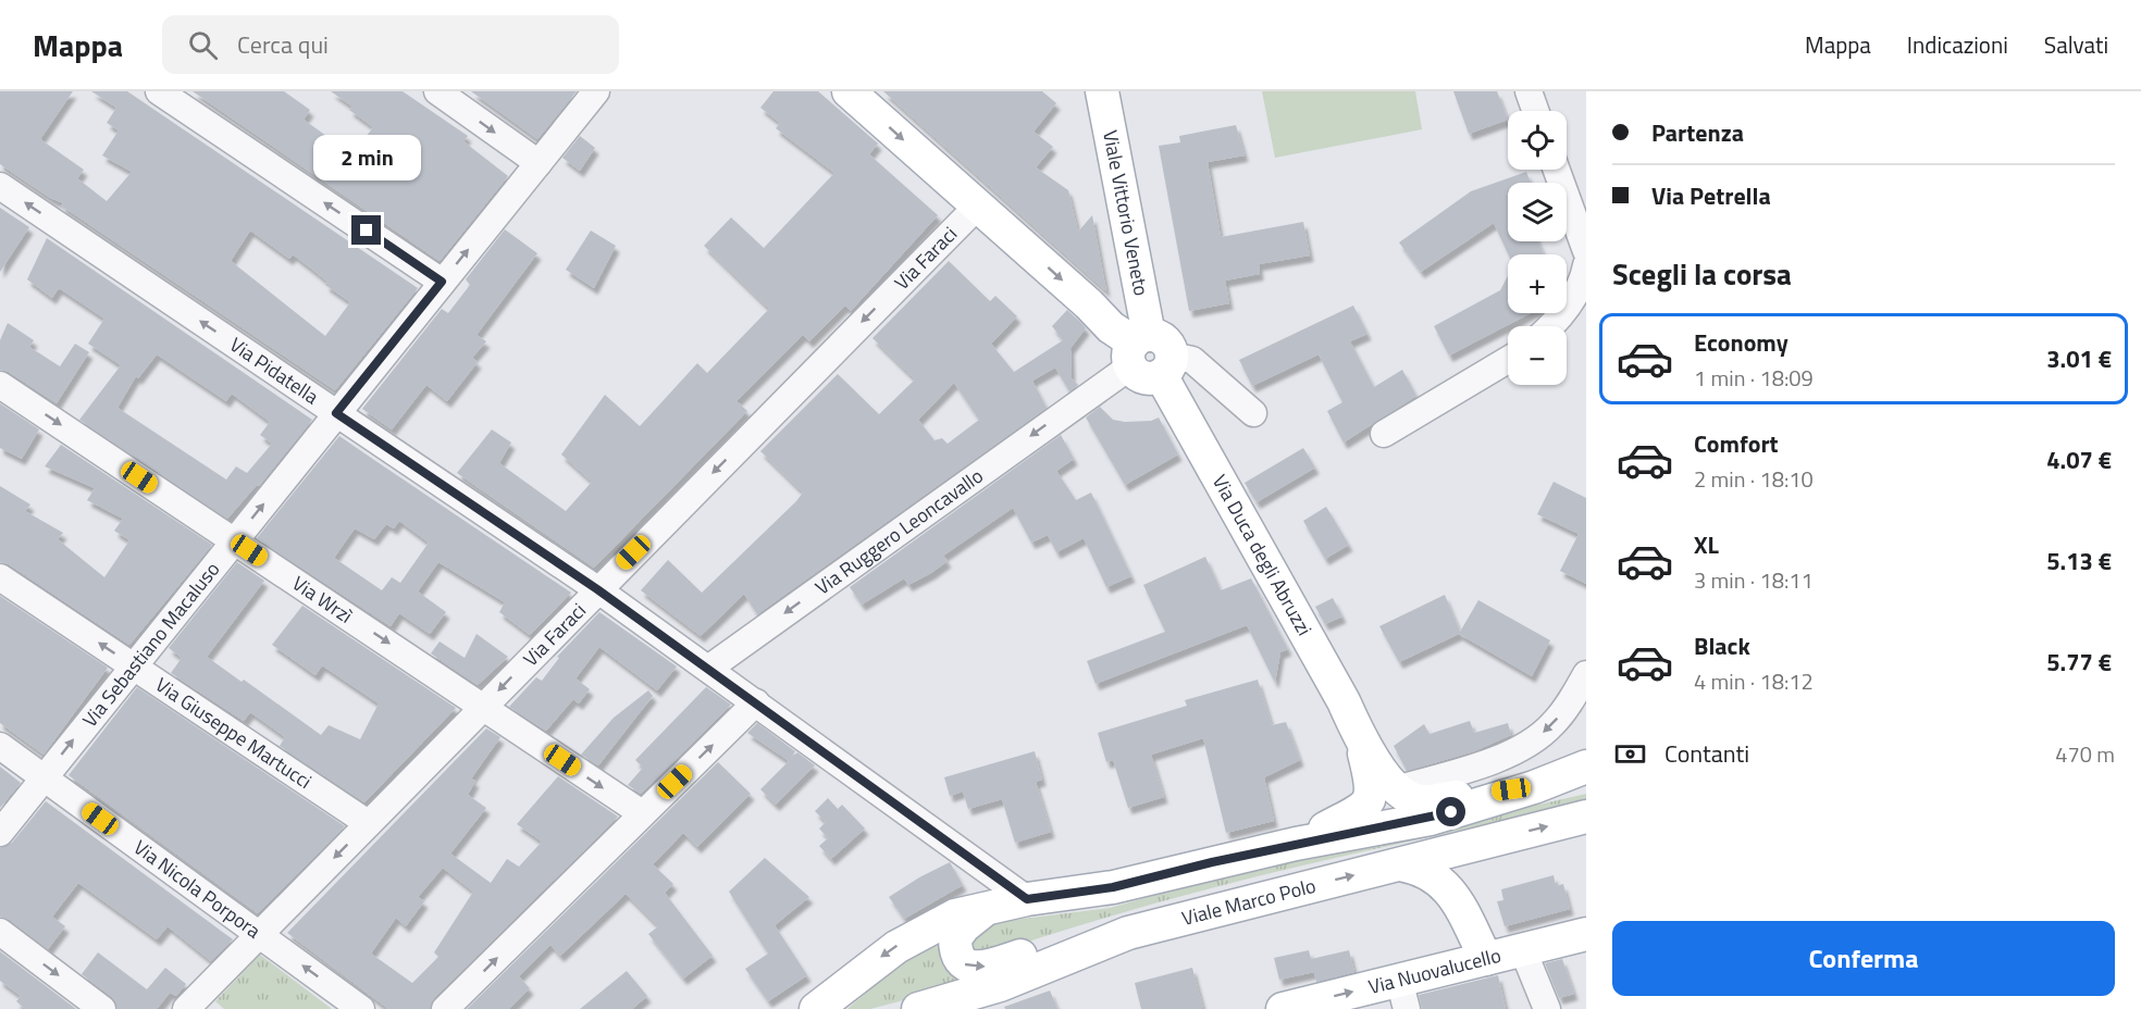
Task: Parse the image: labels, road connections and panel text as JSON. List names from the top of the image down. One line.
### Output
{"streets":{"main road":["Viale Vittorio Veneto","Via Duca degli Abruzzi","Viale Marco Polo","Via Nuovalucello"],"street":["Via Faraci","Via Pidatella","Via Ruggero Leoncavallo","Via Wrzì","Via Sebastiano Macaluso","Via Giuseppe Martucci","Via Nicola Porpora"]},"crossings":[["Viale Vittorio Veneto","Via Ruggero Leoncavallo"],["Viale Vittorio Veneto","Via Duca degli Abruzzi"],["Via Faraci","Via Pidatella"],["Via Faraci","Via Wrzì"],["Via Faraci","Via Giuseppe Martucci"],["Via Faraci","Via Nicola Porpora"],["Via Pidatella","Via Ruggero Leoncavallo"],["Via Pidatella","Via Sebastiano Macaluso"],["Via Ruggero Leoncavallo","Via Duca degli Abruzzi"],["Via Wrzì","Via Sebastiano Macaluso"],["Via Sebastiano Macaluso","Via Giuseppe Martucci"],["Via Sebastiano Macaluso","Via Nicola Porpora"]],"one_way":["Via Ruggero Leoncavallo","Via Wrzì","Via Sebastiano Macaluso","Via Giuseppe Martucci"],"page":{"header":"Mappa","search":"Cerca qui","nav":["Mappa","Indicazioni","Salvati"],"banner":["Partenza","Via Petrella"],"map_buttons":["+","−"],"bubble":"2 min","heading":"Scegli la corsa","list":[{"name":"Economy","note":"1 min · 18:09","value":"3.01 €"},{"name":"Comfort","note":"2 min · 18:10","value":"4.07 €"},{"name":"XL","note":"3 min · 18:11","value":"5.13 €"},{"name":"Black","note":"4 min · 18:12","value":"5.77 €"}],"pay":["Contanti","470 m"],"buttons":"Conferma"}}
